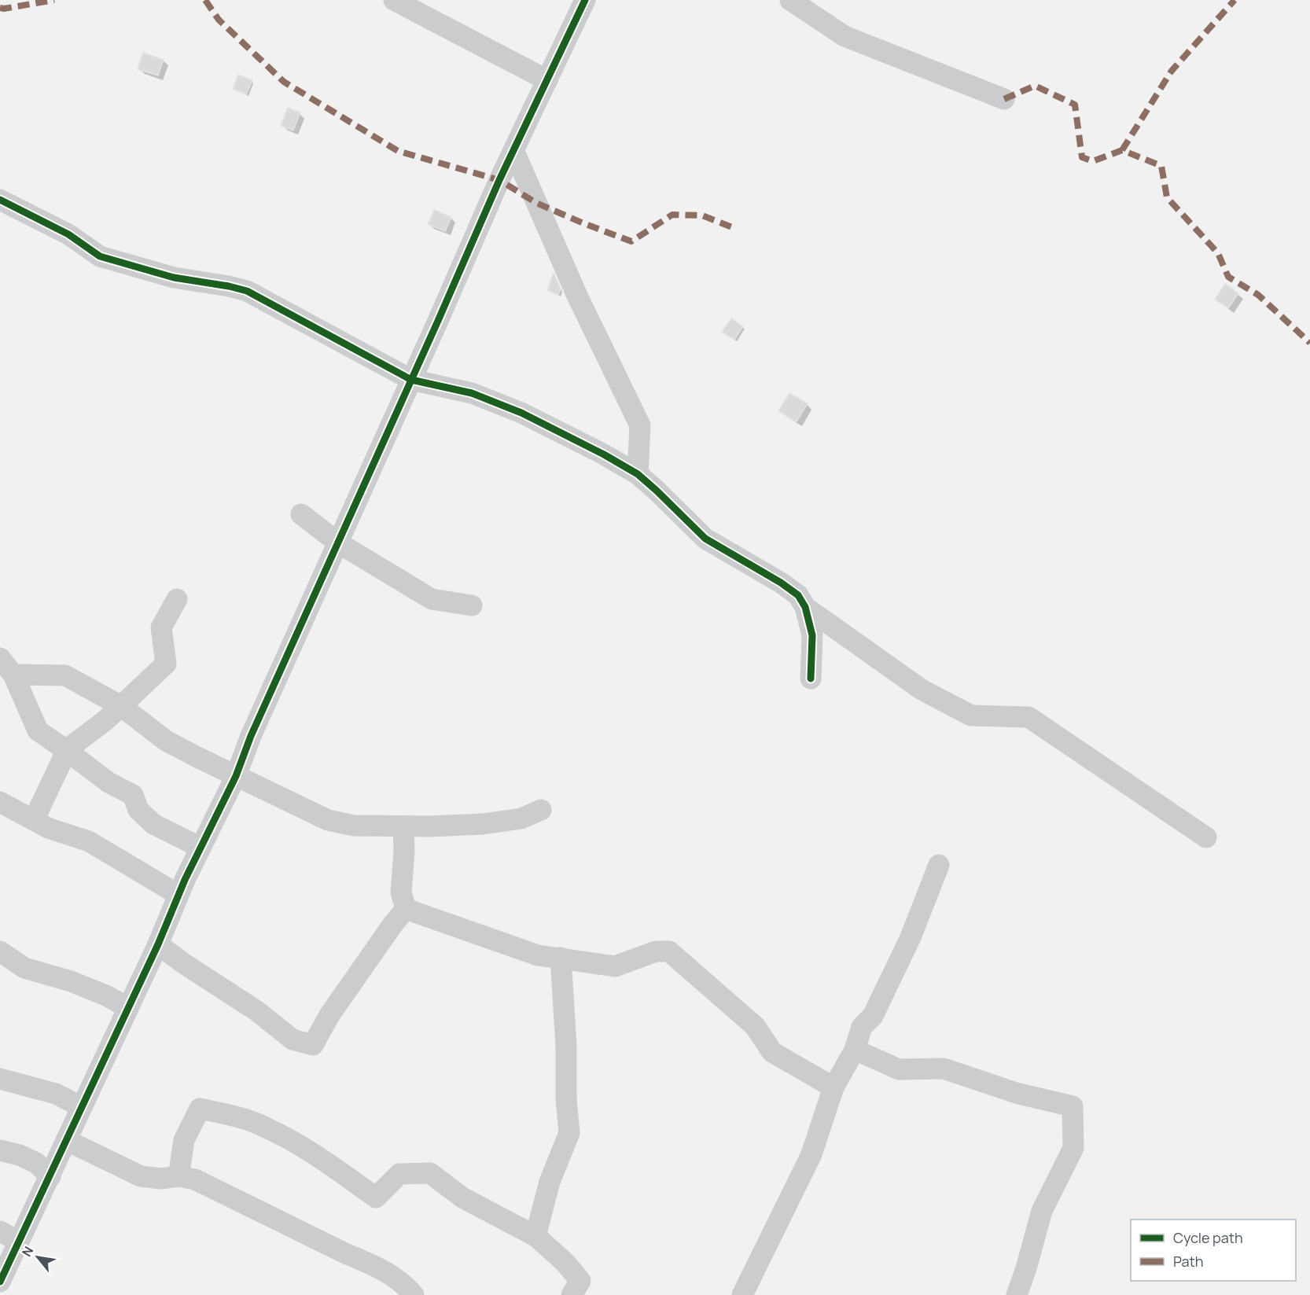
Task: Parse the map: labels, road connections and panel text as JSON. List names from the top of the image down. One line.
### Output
{"legend":["Cycle path","Path"],"north":"top left"}
